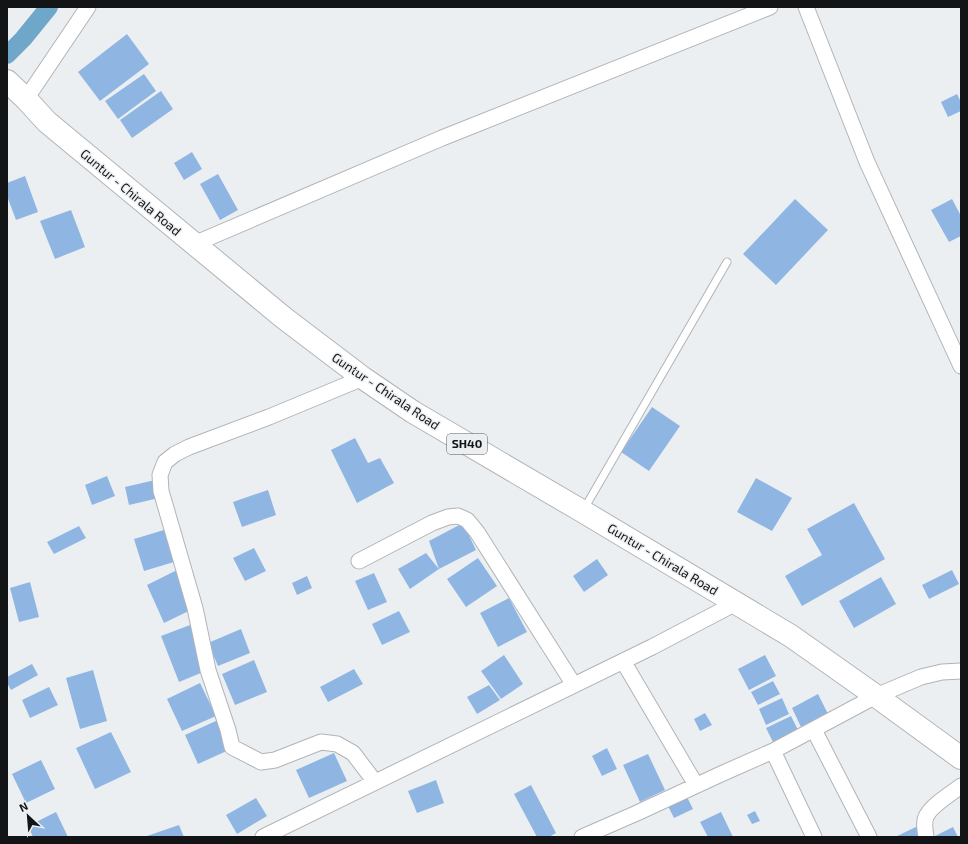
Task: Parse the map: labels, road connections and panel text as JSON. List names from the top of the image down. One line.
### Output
{"streets":{"main road":["Guntur - Chirala Road","SH40"]},"north":"top left"}
